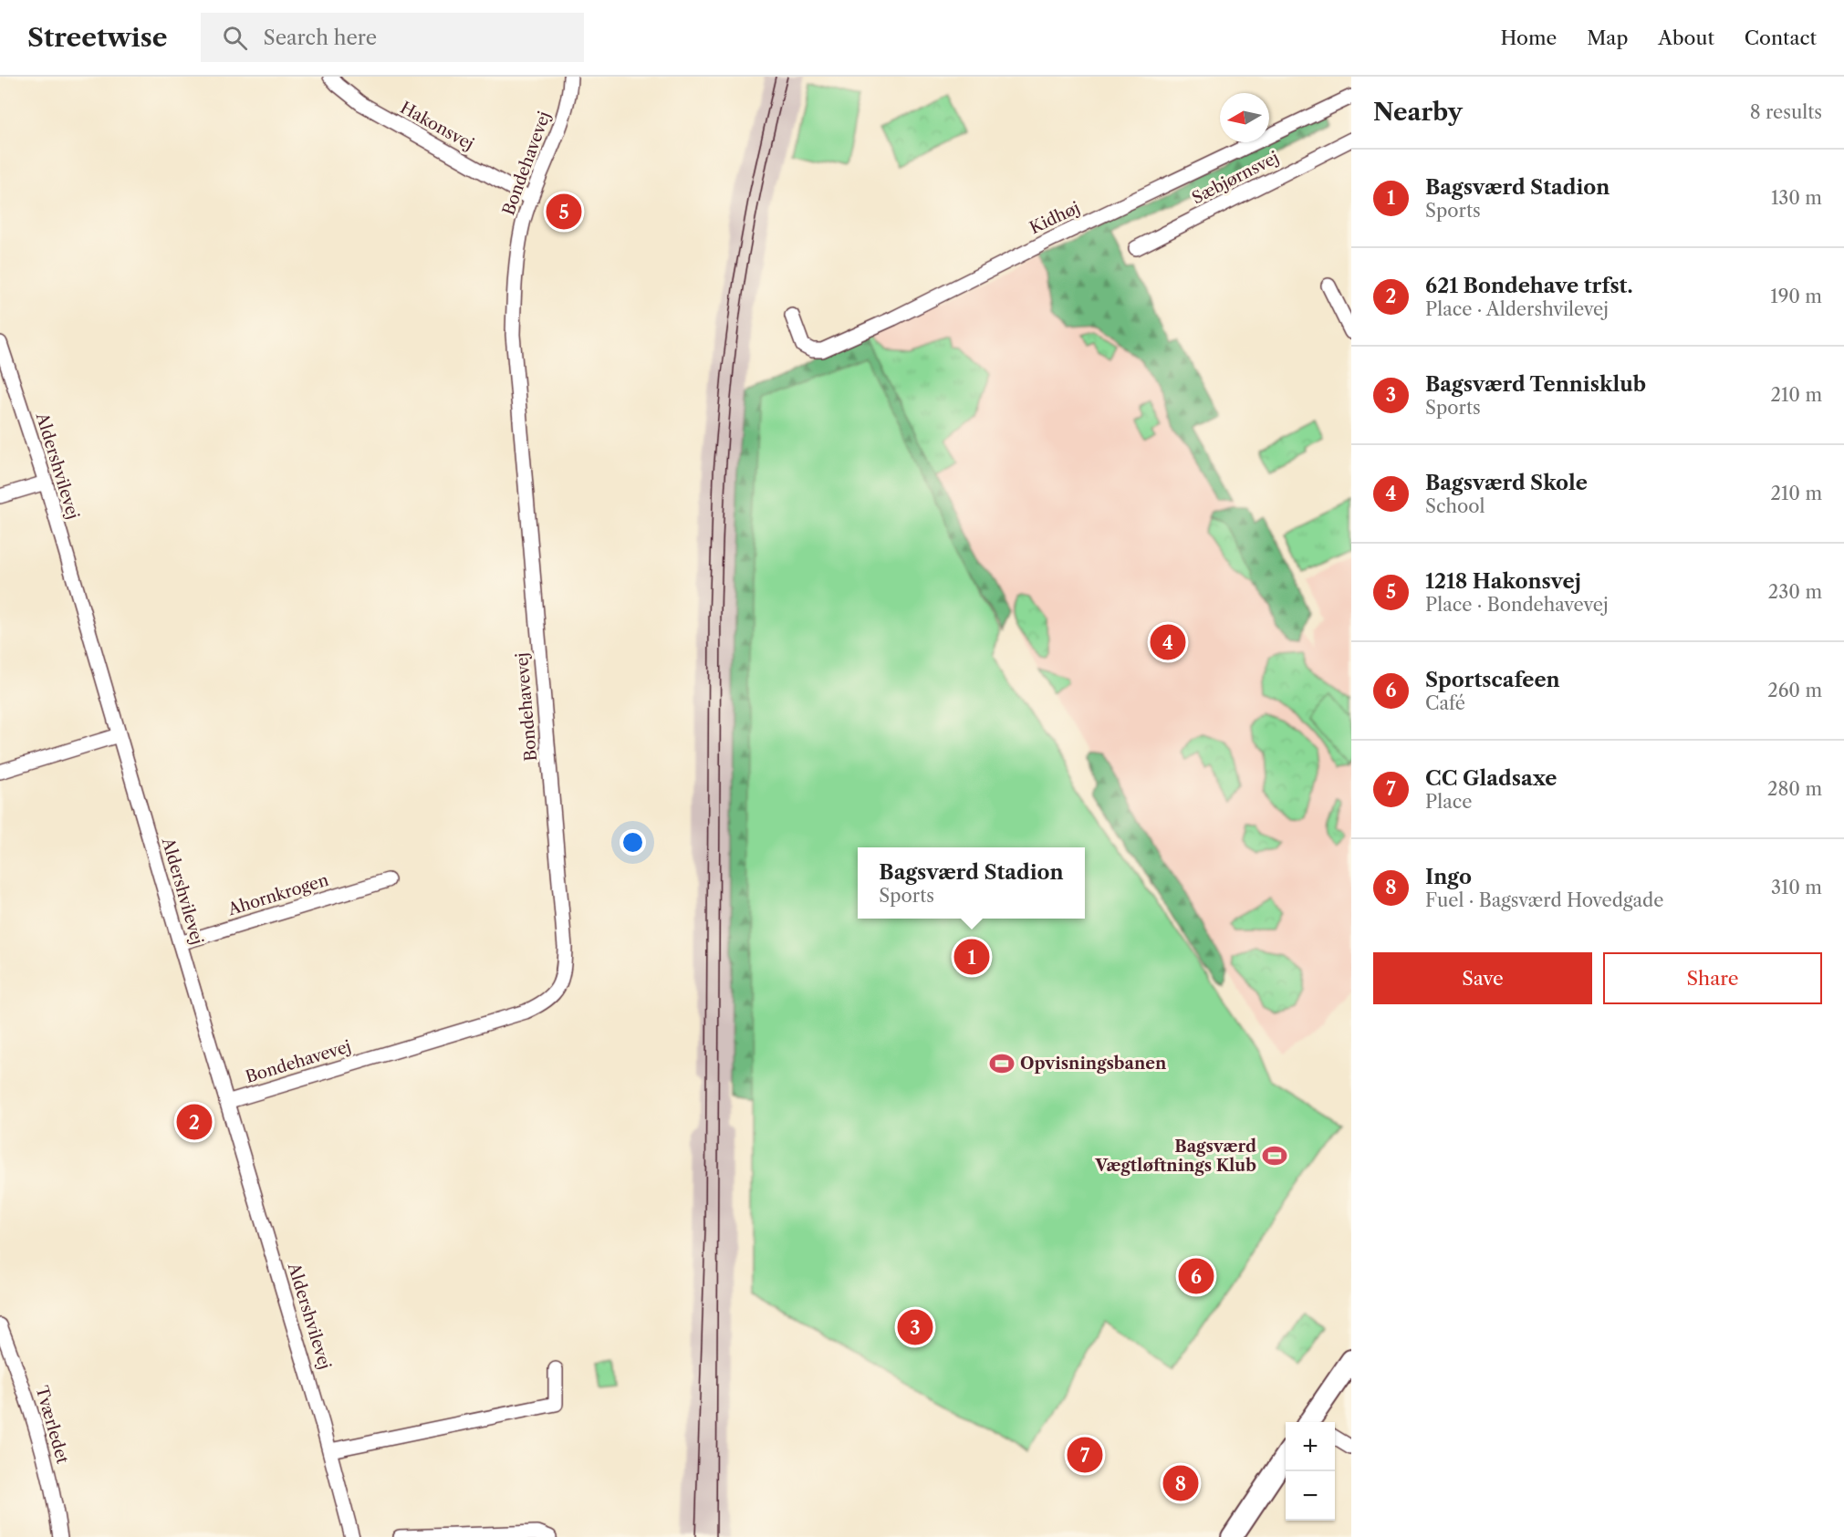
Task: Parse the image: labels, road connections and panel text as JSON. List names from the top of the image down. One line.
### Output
{"streets":{"street":["Hakonsvej","Bondehavevej","Sæbjørnsvej","Kidhøj","Aldershvilevej","Ahornkrogen","Tværledet"]},"crossings":[["Hakonsvej","Bondehavevej"],["Bondehavevej","Aldershvilevej"],["Aldershvilevej","Ahornkrogen"]],"places":{"sports":["Opvisningsbanen","Bagsværd Vægtløftnings Klub"]},"north":"left","page":{"header":"Streetwise","search":"Search here","nav":["Home","Map","About","Contact"],"heading":["Nearby","8 results"],"list":[{"mark":"1","name":"Bagsværd Stadion","note":"Sports","value":"130 m"},{"mark":"2","name":"621 Bondehave trfst.","note":"Place · Aldershvilevej","value":"190 m"},{"mark":"3","name":"Bagsværd Tennisklub","note":"Sports","value":"210 m"},{"mark":"4","name":"Bagsværd Skole","note":"School","value":"210 m"},{"mark":"5","name":"1218 Hakonsvej","note":"Place · Bondehavevej","value":"230 m"},{"mark":"6","name":"Sportscafeen","note":"Café","value":"260 m"},{"mark":"7","name":"CC Gladsaxe","note":"Place","value":"280 m"},{"mark":"8","name":"Ingo","note":"Fuel · Bagsværd Hovedgade","value":"310 m"}],"pins":["5","4","1","2","6","3","7","8"],"popup":["Bagsværd Stadion","Sports"],"buttons":["Save","Share"],"map_buttons":["+","−"]}}
